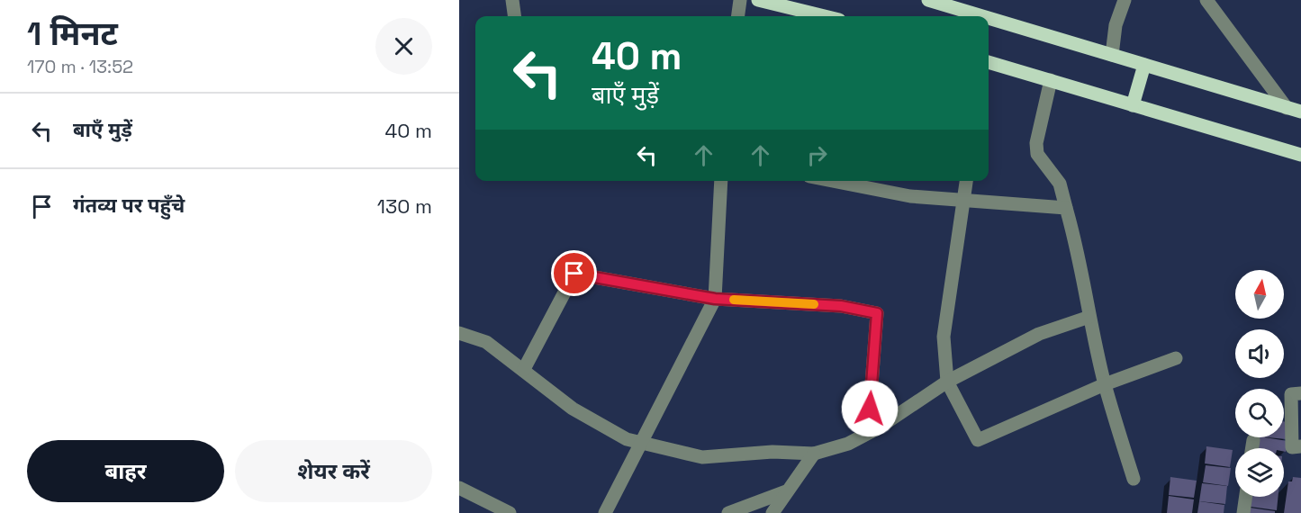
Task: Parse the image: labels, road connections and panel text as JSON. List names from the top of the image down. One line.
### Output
{"north":"top","page":{"heading":["1 मिनट","170 m · 13:52"],"turn":["40 m","बाएँ मुड़ें"],"list":[{"name":"बाएँ मुड़ें","value":"40 m"},{"name":"गंतव्य पर पहुँचे","value":"130 m"}],"buttons":["बाहर","शेयर करें"]}}
